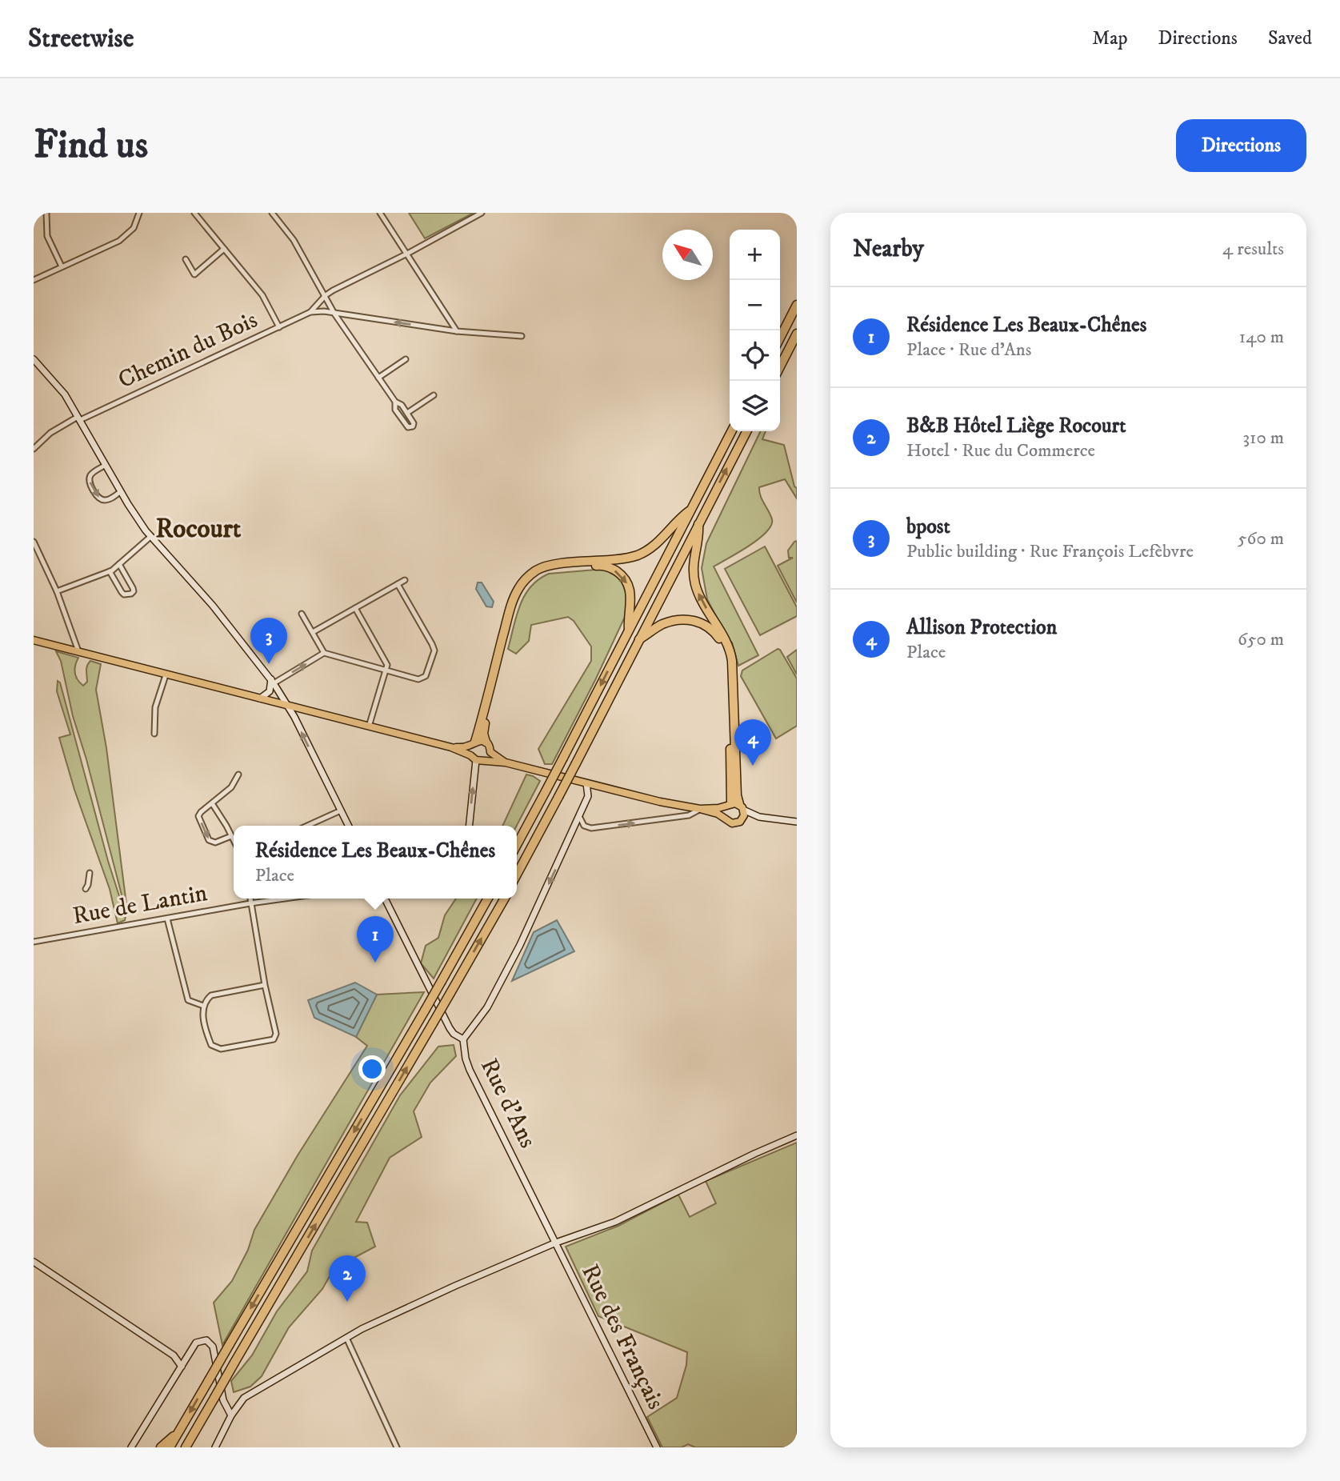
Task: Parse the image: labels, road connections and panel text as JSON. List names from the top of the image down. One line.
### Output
{"streets":{"street":["Chemin du Bois","Rue de Lantin","Rue d'Ans","Rue des Français"]},"crossings":[["Rue d'Ans","Rue des Français"]],"districts":["Rocourt"],"north":"top left","page":{"header":"Streetwise","nav":["Map","Directions","Saved"],"buttons":"Directions","title":"Find us","heading":["Nearby","4 results"],"map_buttons":["+","−"],"list":[{"mark":"1","name":"Résidence Les Beaux-Chênes","note":"Place · Rue d'Ans","value":"140 m"},{"mark":"2","name":"B&B Hôtel Liège Rocourt","note":"Hotel · Rue du Commerce","value":"310 m"},{"mark":"3","name":"bpost","note":"Public building · Rue François Lefèbvre","value":"560 m"},{"mark":"4","name":"Allison Protection","note":"Place","value":"650 m"}],"pins":["3","4","1","2"],"popup":["Résidence Les Beaux-Chênes","Place"]}}
